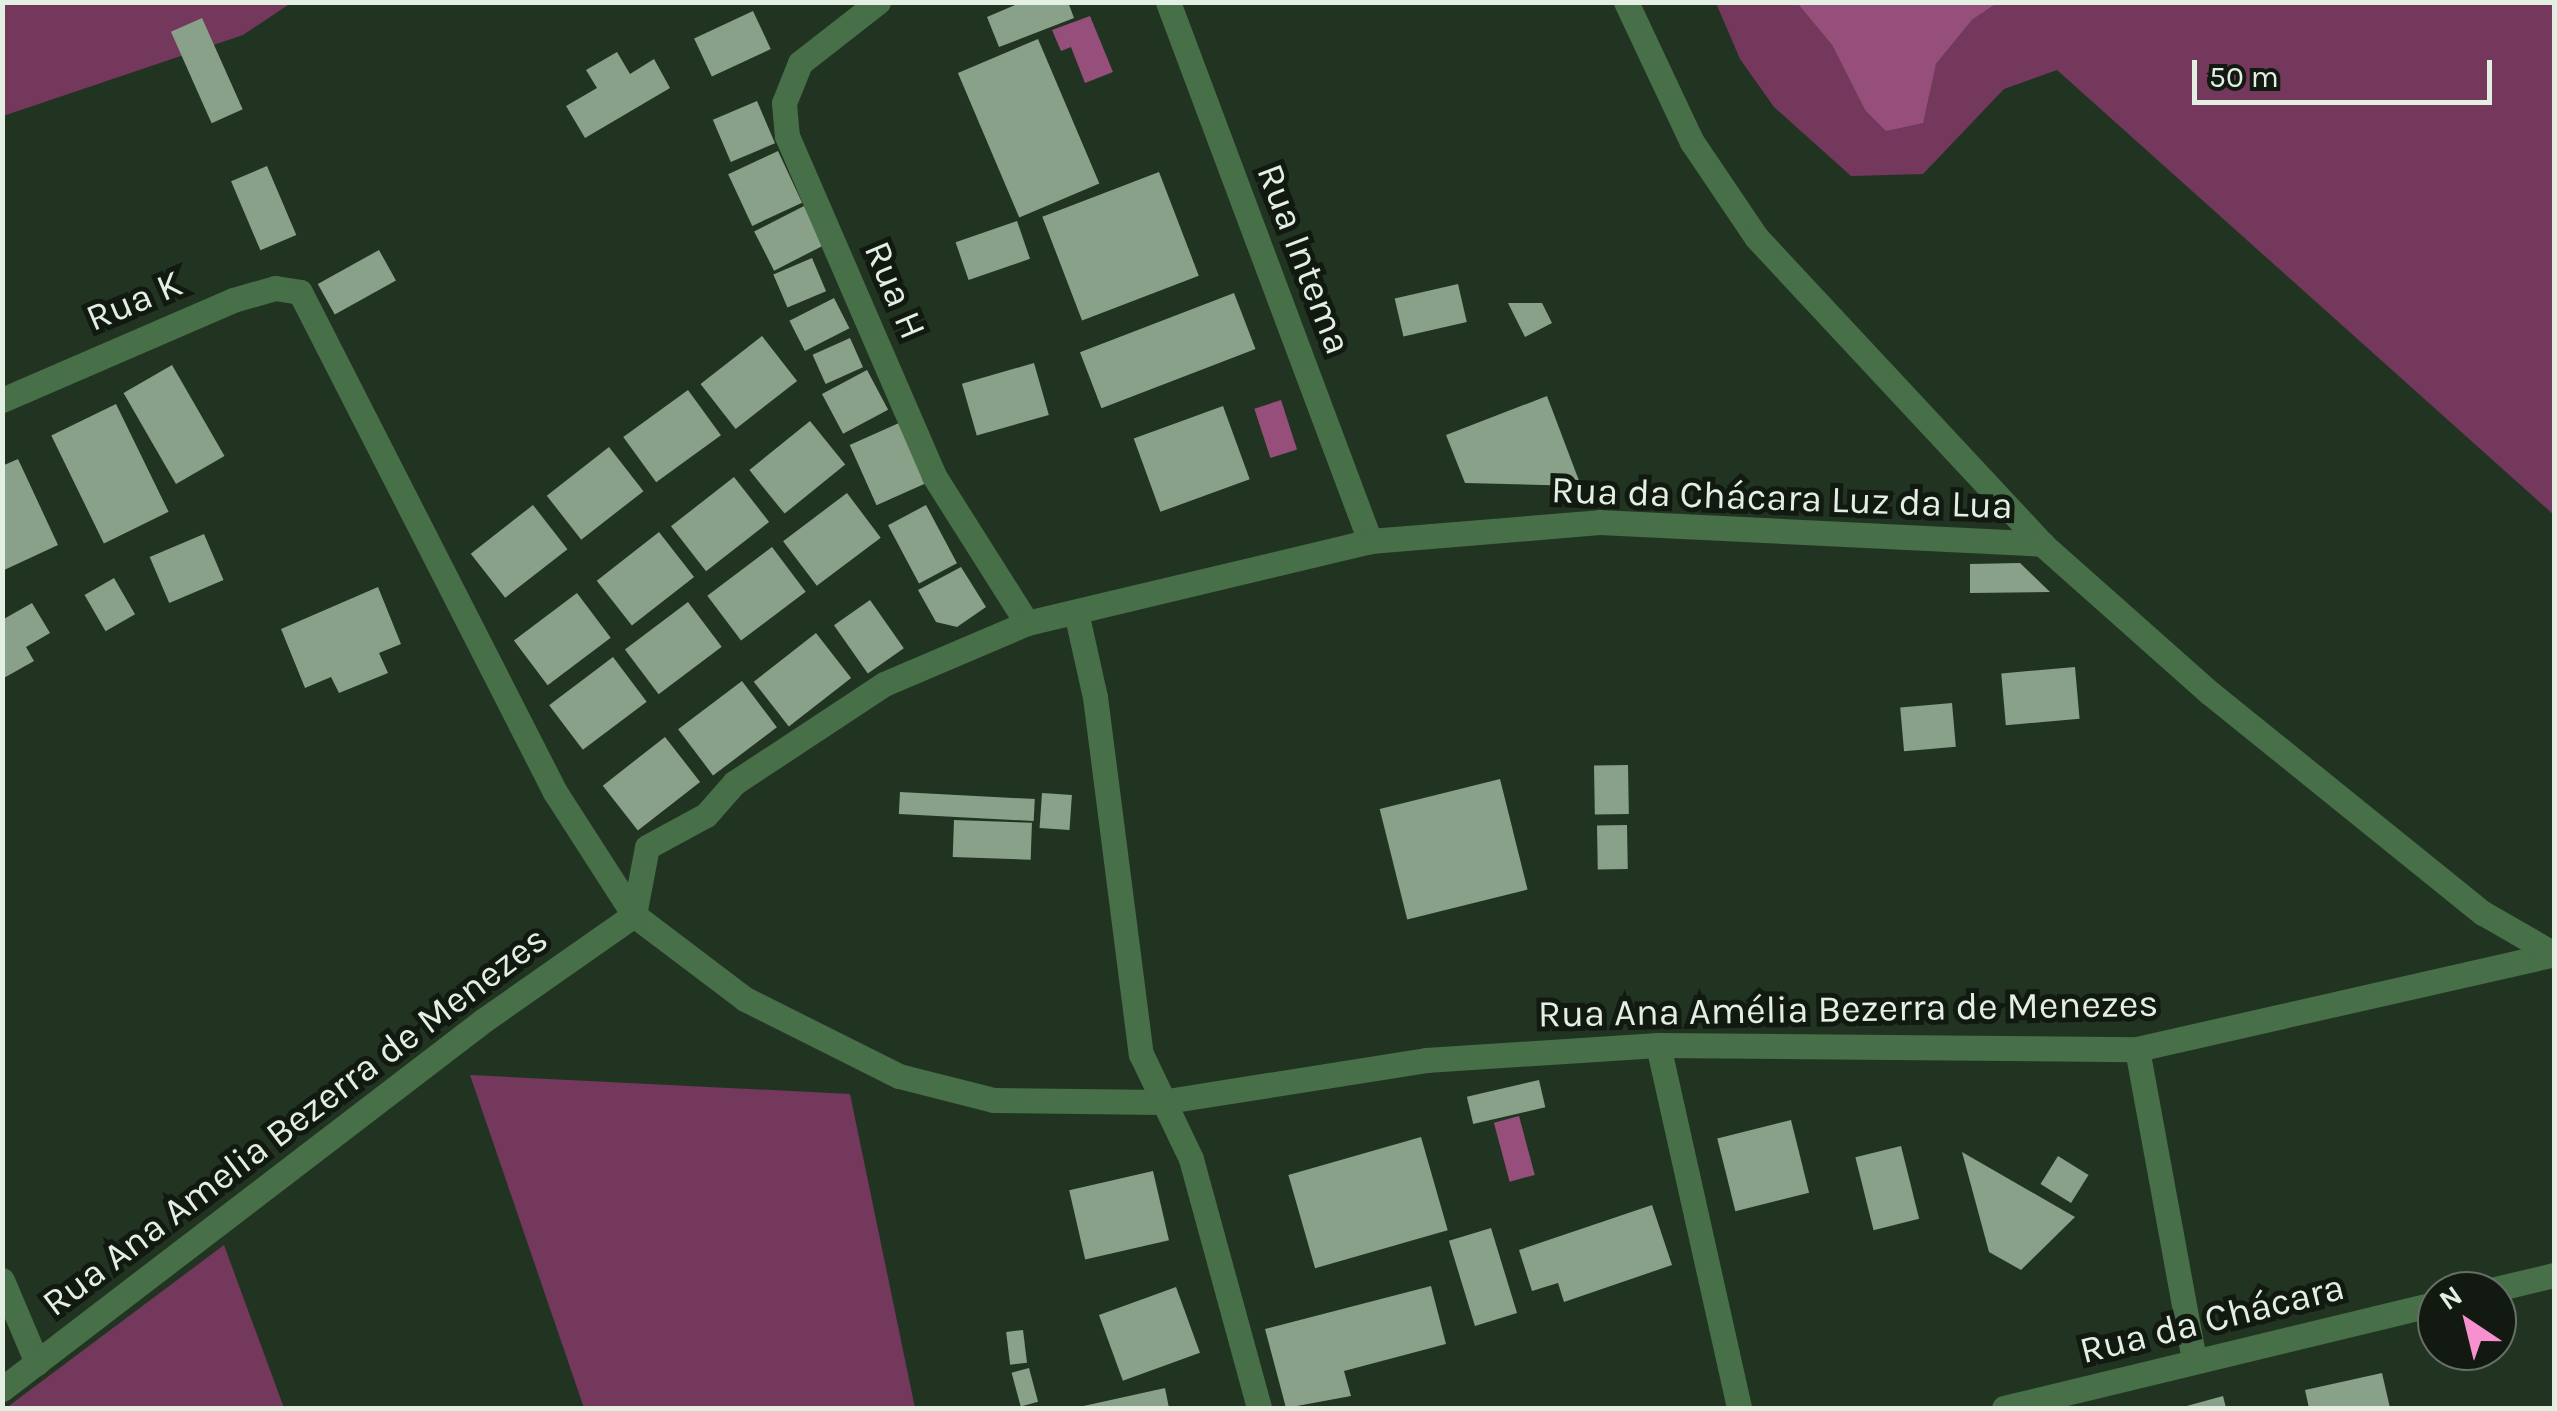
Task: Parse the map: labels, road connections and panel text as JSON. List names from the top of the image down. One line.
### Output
{"streets":{"street":["Rua Intema","Rua H","Rua K","Rua da Chácara Luz da Lua","Rua Ana Amélia Bezerra de Menezes","Rua Ana Amelia Bezerra de Menezes","Rua da Chácara"]},"crossings":[["Rua Intema","Rua da Chácara Luz da Lua"],["Rua H","Rua da Chácara Luz da Lua"],["Rua K","Rua Ana Amélia Bezerra de Menezes"],["Rua da Chácara Luz da Lua","Rua Ana Amélia Bezerra de Menezes"],["Rua da Chácara Luz da Lua","Rua Ana Amelia Bezerra de Menezes"],["Rua Ana Amélia Bezerra de Menezes","Rua Ana Amelia Bezerra de Menezes"]],"scale_bar":"50 m","north":"top left"}
